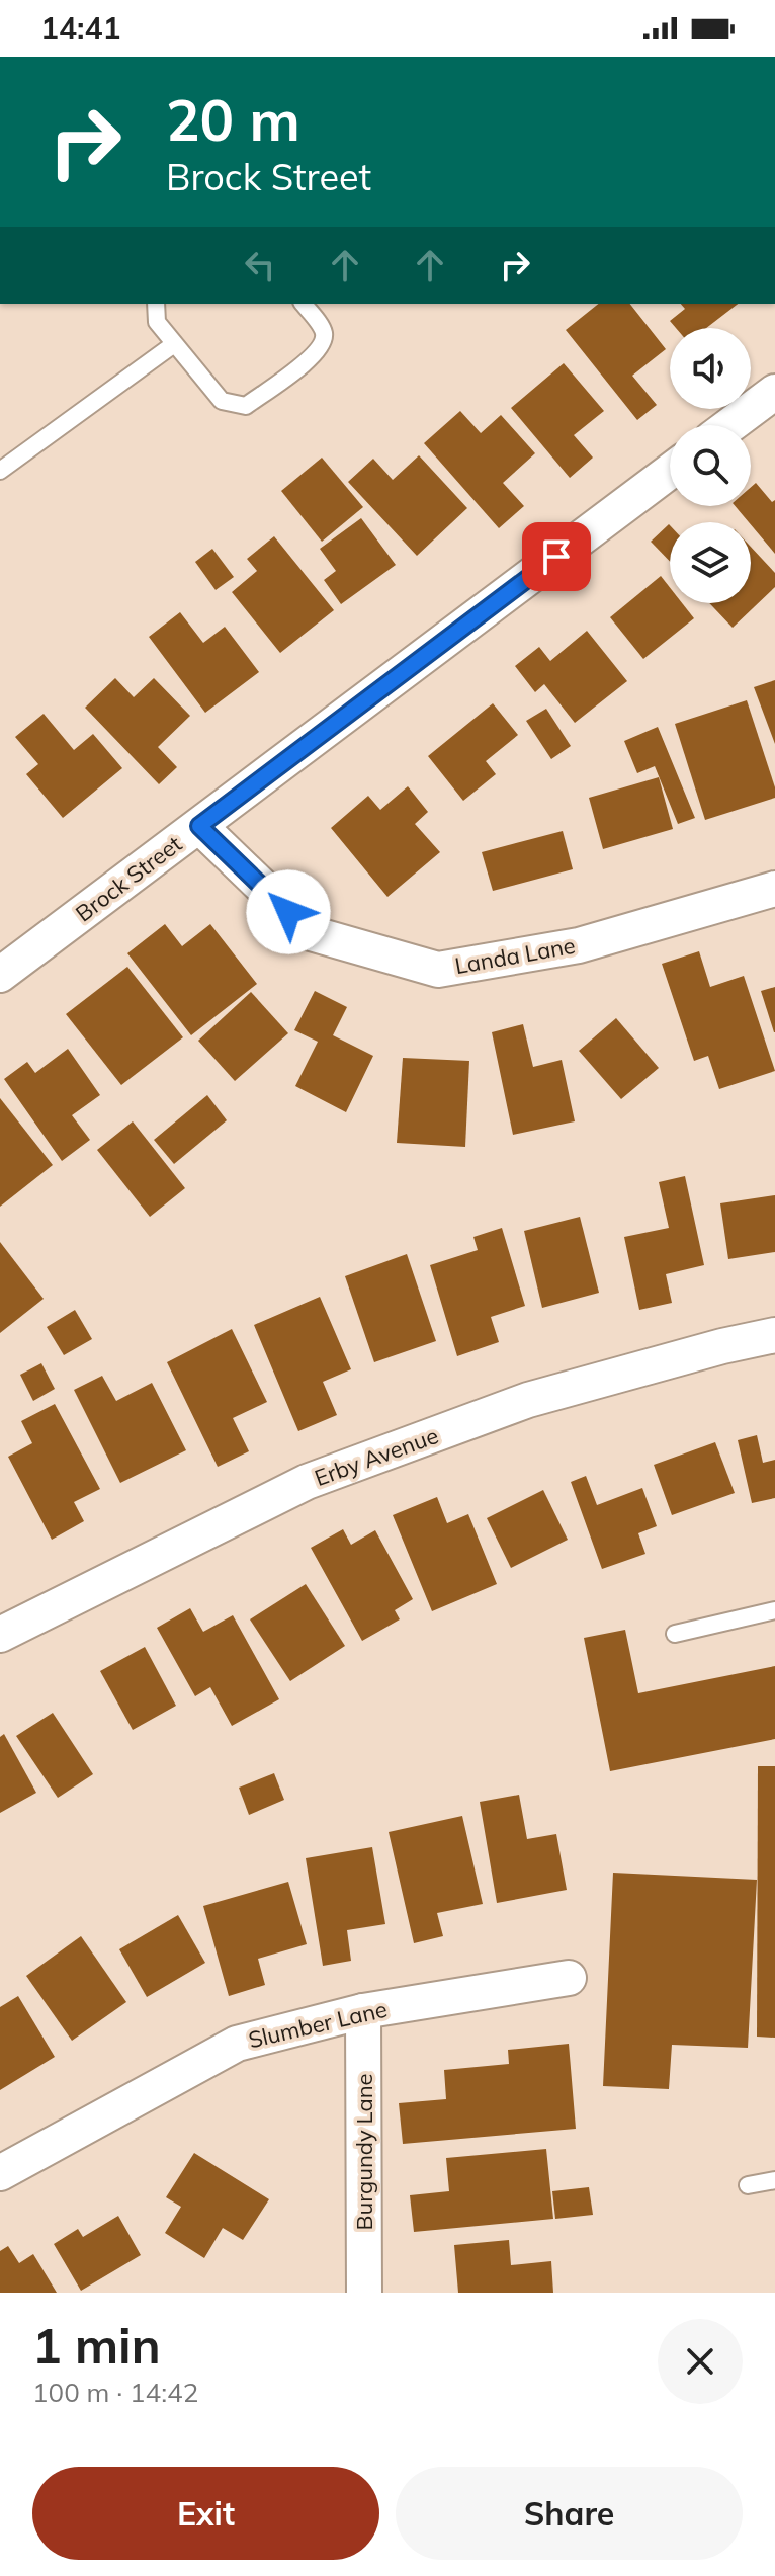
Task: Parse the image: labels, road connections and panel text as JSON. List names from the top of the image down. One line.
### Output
{"streets":{"street":["Brock Street","Landa Lane","Erby Avenue","Slumber Lane","Burgundy Lane"]},"crossings":[["Brock Street","Landa Lane"],["Slumber Lane","Burgundy Lane"]],"page":{"status":"14:41","turn":["20 m","Brock Street"],"heading":["1 min","100 m · 14:42"],"buttons":["Exit","Share"]}}
